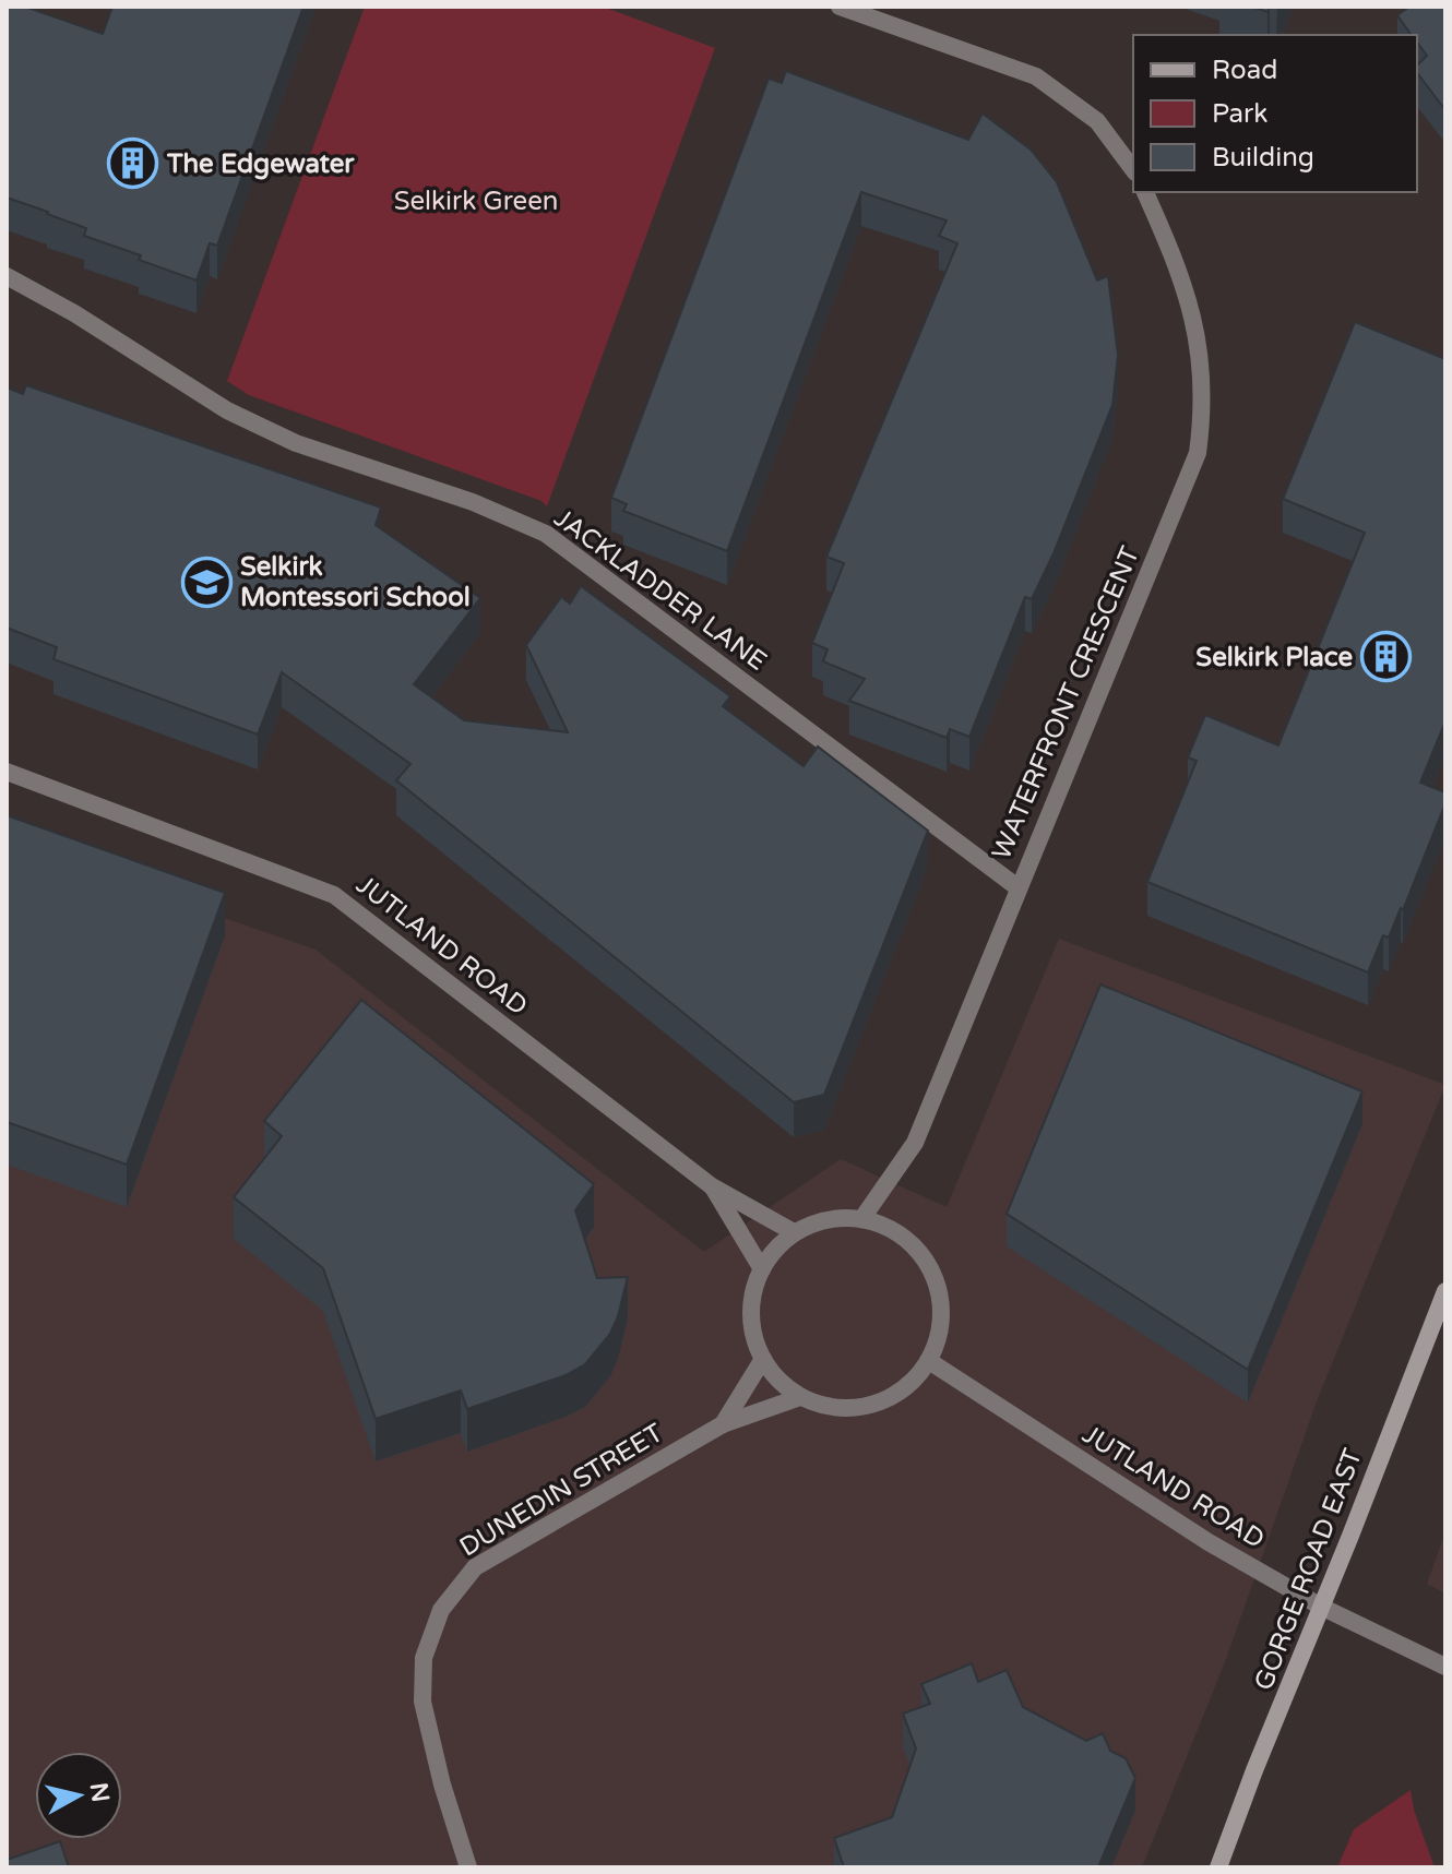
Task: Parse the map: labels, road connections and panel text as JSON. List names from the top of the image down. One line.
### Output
{"streets":{"main road":["GORGE ROAD EAST"],"street":["JACKLADDER LANE","WATERFRONT CRESCENT","JUTLAND ROAD","DUNEDIN STREET"]},"crossings":[["JACKLADDER LANE","WATERFRONT CRESCENT"],["WATERFRONT CRESCENT","JUTLAND ROAD"],["WATERFRONT CRESCENT","DUNEDIN STREET"],["JUTLAND ROAD","DUNEDIN STREET"],["JUTLAND ROAD","GORGE ROAD EAST"]],"parks":["Selkirk Green"],"places":{"building":["The Edgewater","Selkirk Place"],"school or university":["Selkirk Montessori School"]},"legend":["Road","Park","Building"],"north":"right"}
